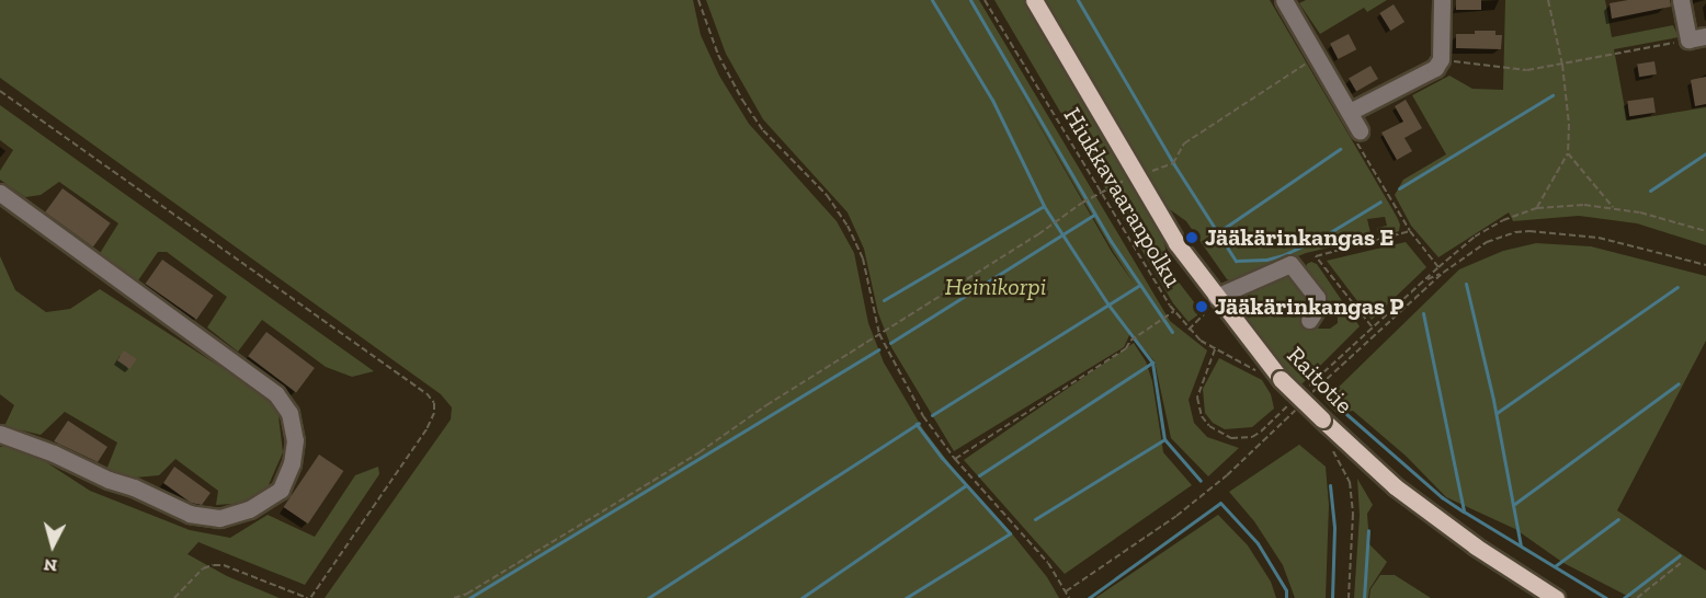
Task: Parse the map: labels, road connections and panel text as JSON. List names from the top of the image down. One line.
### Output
{"streets":{"main road":["Raitotie"],"path":["Hiukkavaaranpolku"]},"parks":["Heinikorpi"],"places":["Jääkärinkangas E","Jääkärinkangas P"],"north":"bottom"}
